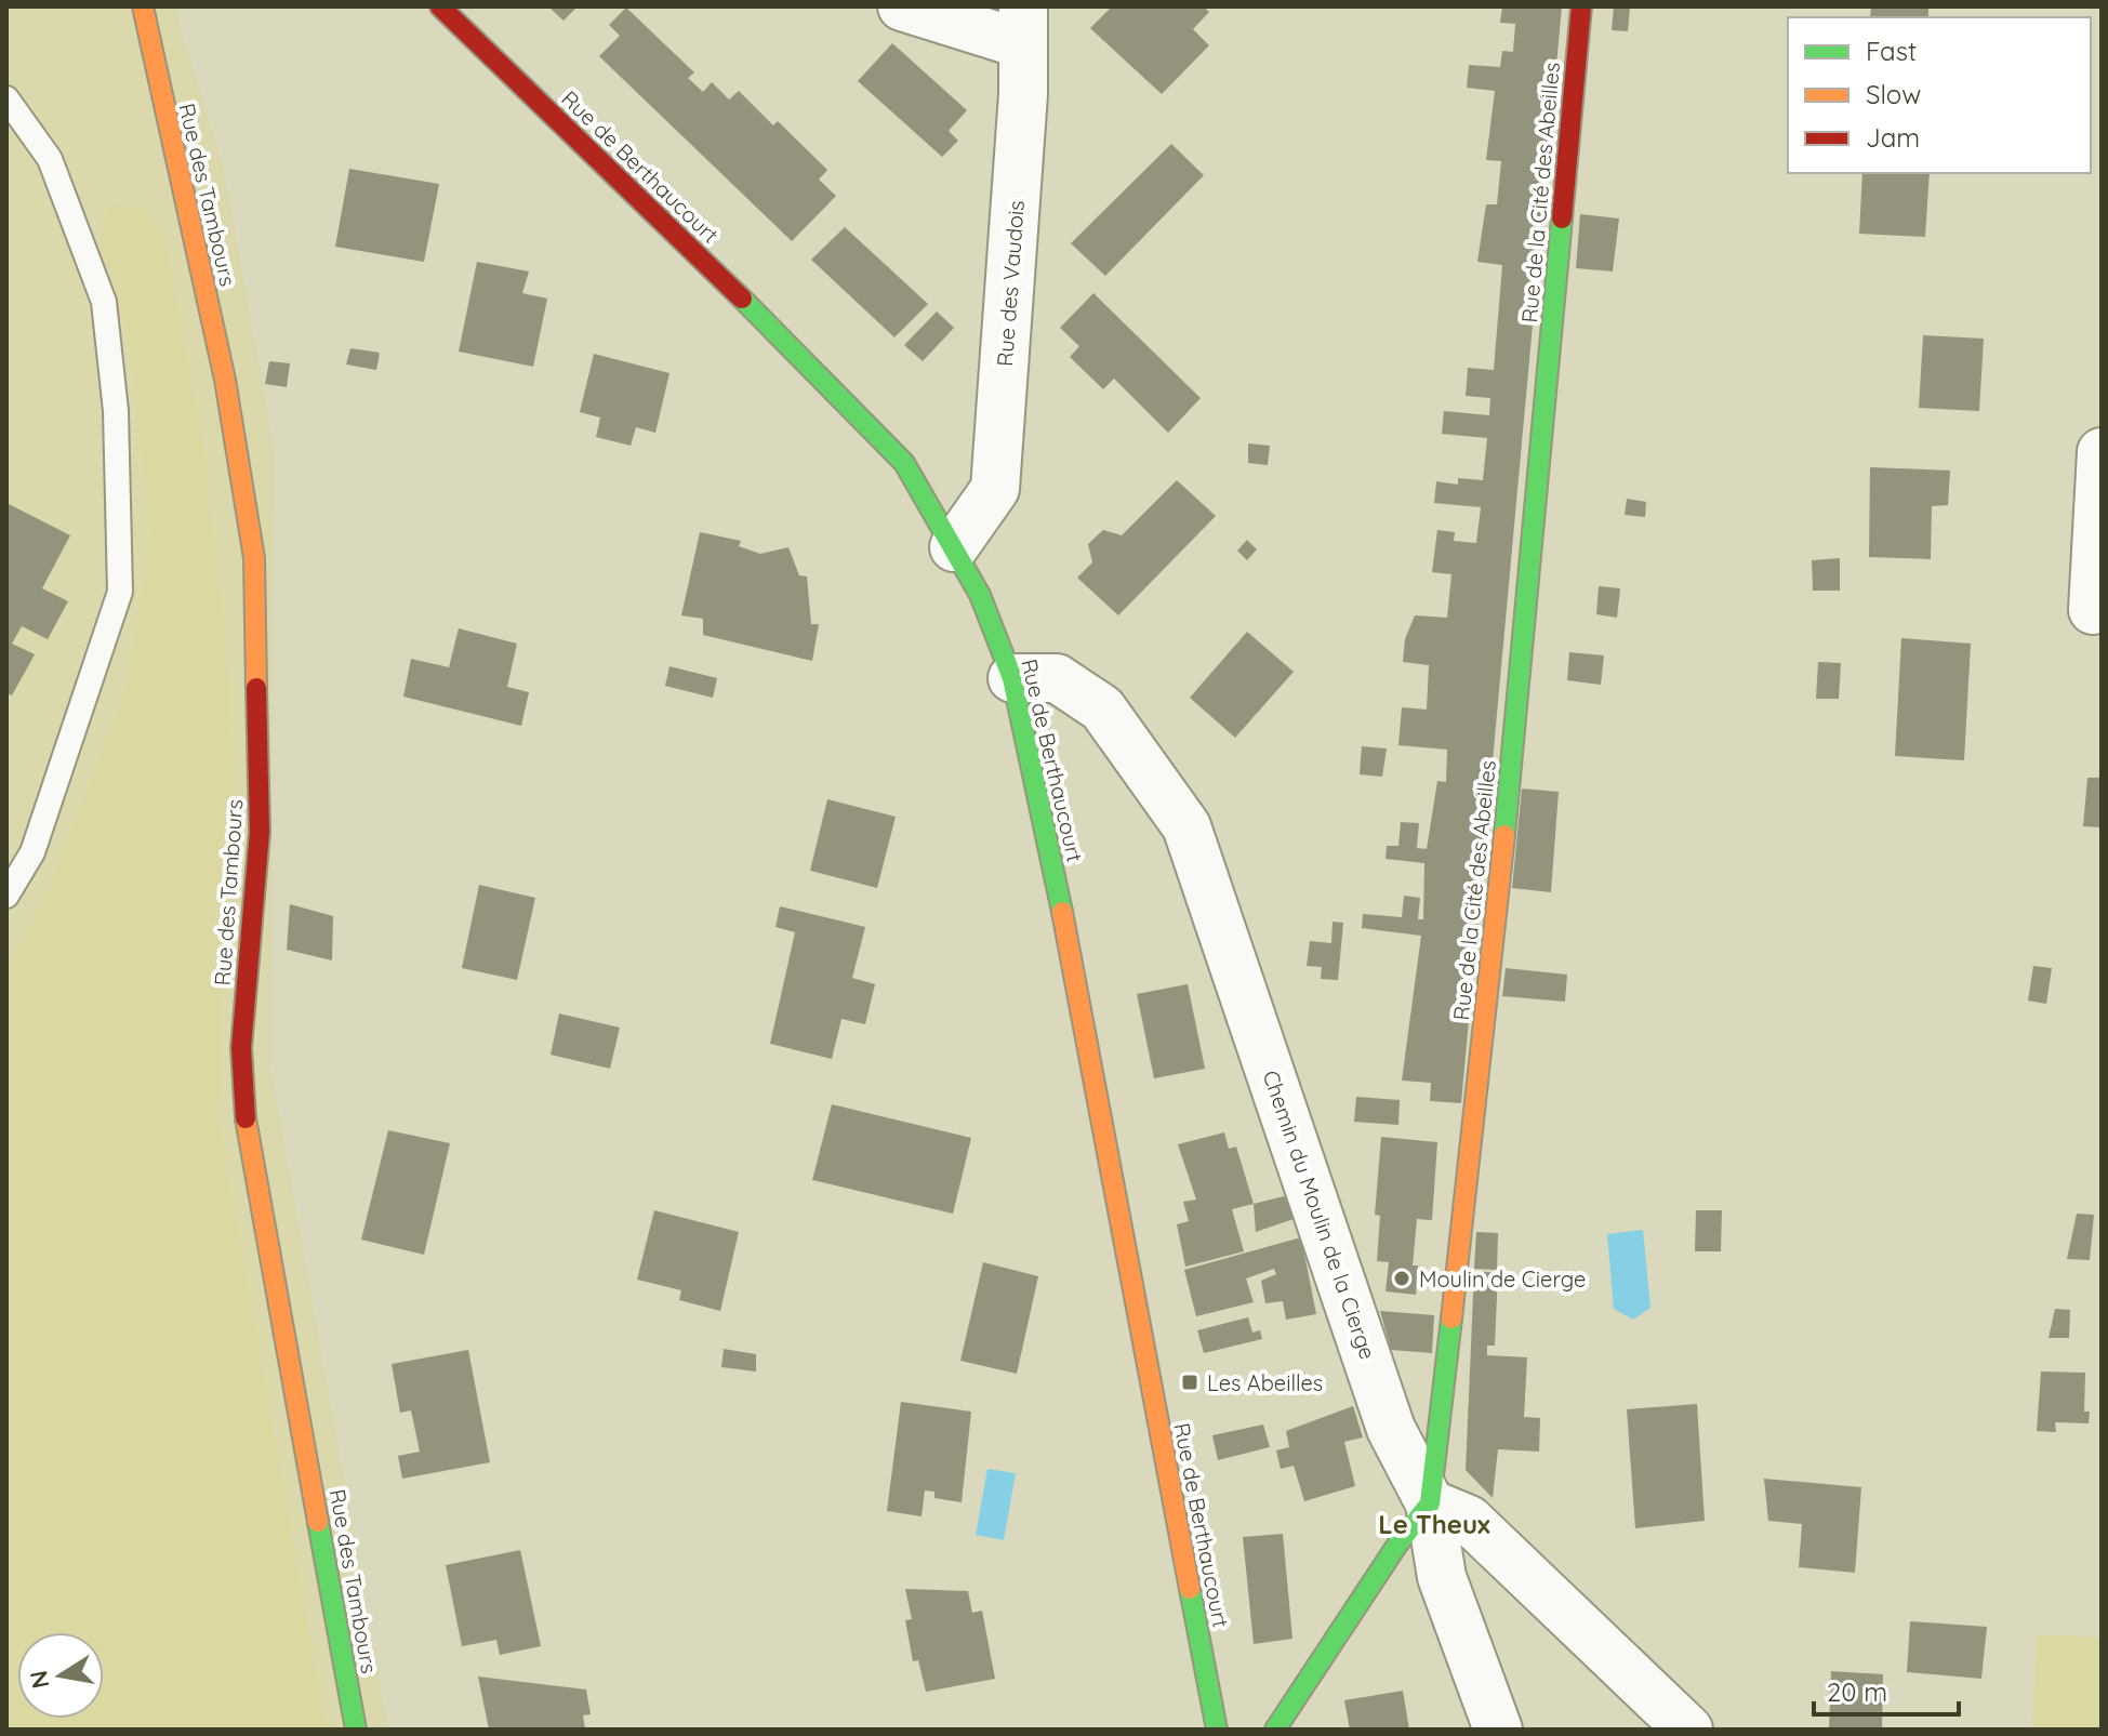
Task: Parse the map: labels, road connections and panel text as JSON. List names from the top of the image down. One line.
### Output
{"streets":{"street":["Rue de Berthaucourt","Rue de la Cité des Abeilles","Rue des Tambours","Rue des Vaudois","Chemin du Moulin de la Cierge"]},"crossings":[["Rue de Berthaucourt","Rue des Vaudois"],["Rue de Berthaucourt","Chemin du Moulin de la Cierge"],["Rue de la Cité des Abeilles","Chemin du Moulin de la Cierge"]],"districts":["Le Theux"],"places":{"other":["Moulin de Cierge"],"transit":["Les Abeilles"]},"legend":["Fast","Slow","Jam"],"scale_bar":"20 m","north":"left"}
